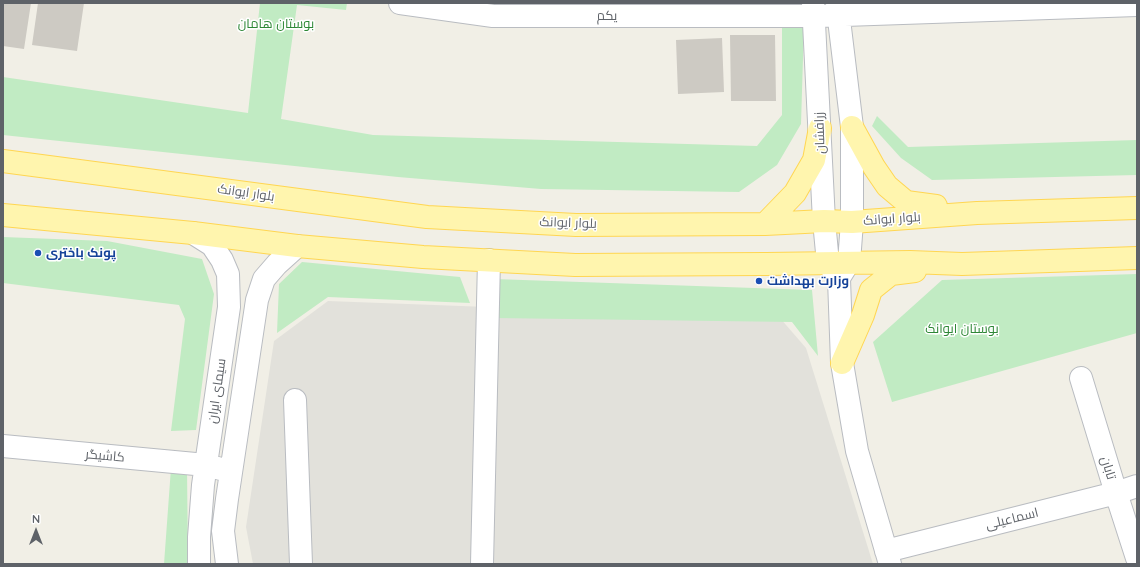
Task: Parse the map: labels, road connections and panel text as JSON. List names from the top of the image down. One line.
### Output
{"streets":{"main road":["بلوار ایوانک"],"street":["یکم","زرافشان","سیمای ایران","کاشیگر","تابان","اسماعیلی"]},"crossings":[["یکم","زرافشان"],["زرافشان","بلوار ایوانک"],["سیمای ایران","کاشیگر"],["تابان","اسماعیلی"]],"parks":["بوستان هامان","بوستان ایوانک"],"places":["پونک باختری","وزارت بهداشت"],"north":"top"}
